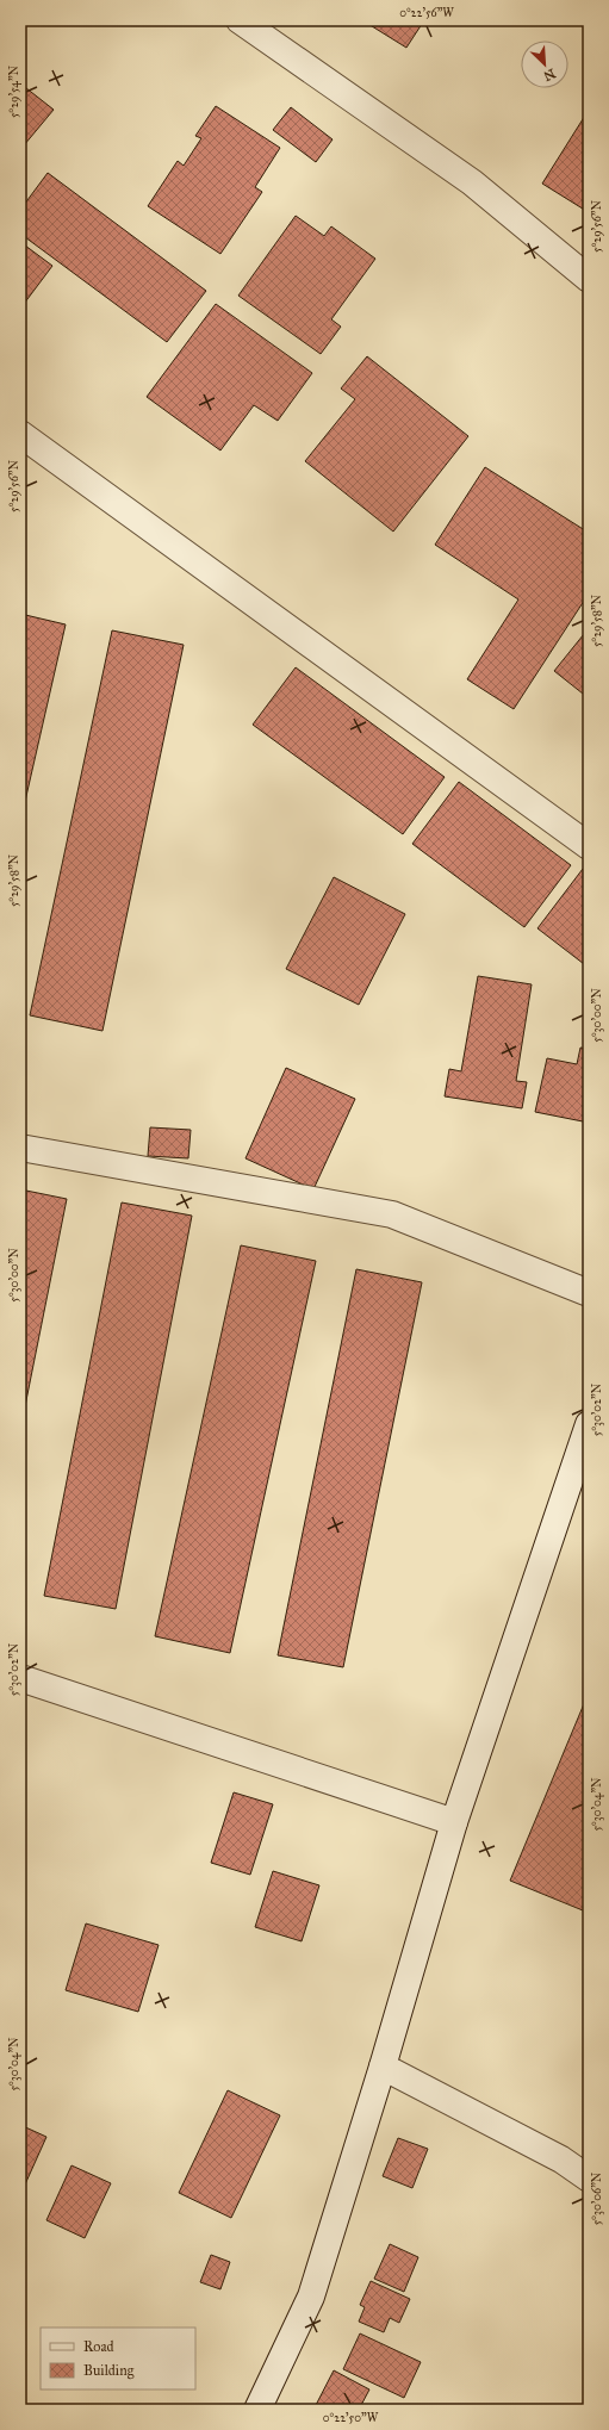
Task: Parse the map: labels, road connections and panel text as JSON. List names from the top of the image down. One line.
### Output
{"legend":["Road","Building"],"north":"bottom right","coordinates":["0°22'56\"W","5°29'54\"N","5°29'56\"N","5°29'58\"N","5°30'00\"N","5°30'02\"N","5°30'04\"N","5°30'06\"N","0°22'50\"W"]}
